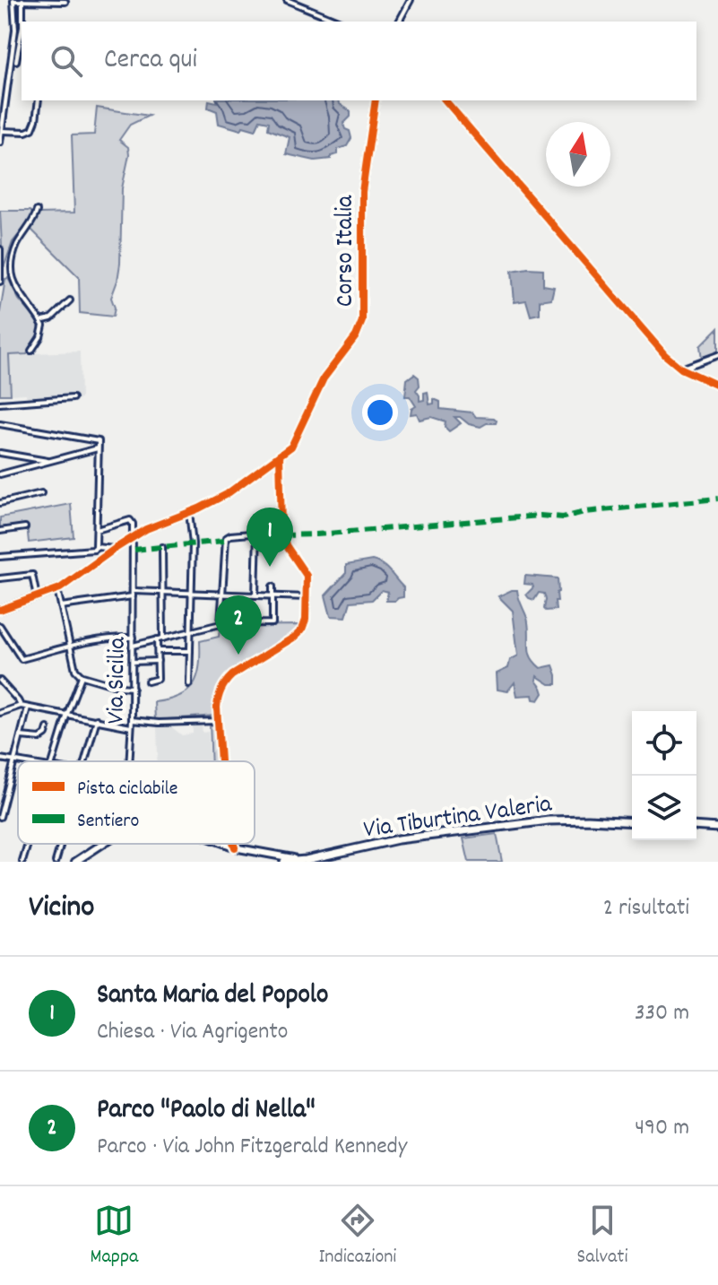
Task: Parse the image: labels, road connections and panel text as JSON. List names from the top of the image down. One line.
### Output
{"streets":{"main road":["Via Tiburtina Valeria"],"street":["Corso Italia","Via Sicilia"]},"crossings":[["Corso Italia","Via Sicilia"]],"legend":["Pista ciclabile","Sentiero"],"north":"top","page":{"search":"Cerca qui","pins":["1","2"],"heading":["Vicino","2 risultati"],"list":[{"mark":"1","name":"Santa Maria del Popolo","note":"Chiesa · Via Agrigento","value":"330 m"},{"mark":"2","name":"Parco \"Paolo di Nella\"","note":"Parco · Via John Fitzgerald Kennedy","value":"490 m"}],"nav":["Mappa","Indicazioni","Salvati"]}}
